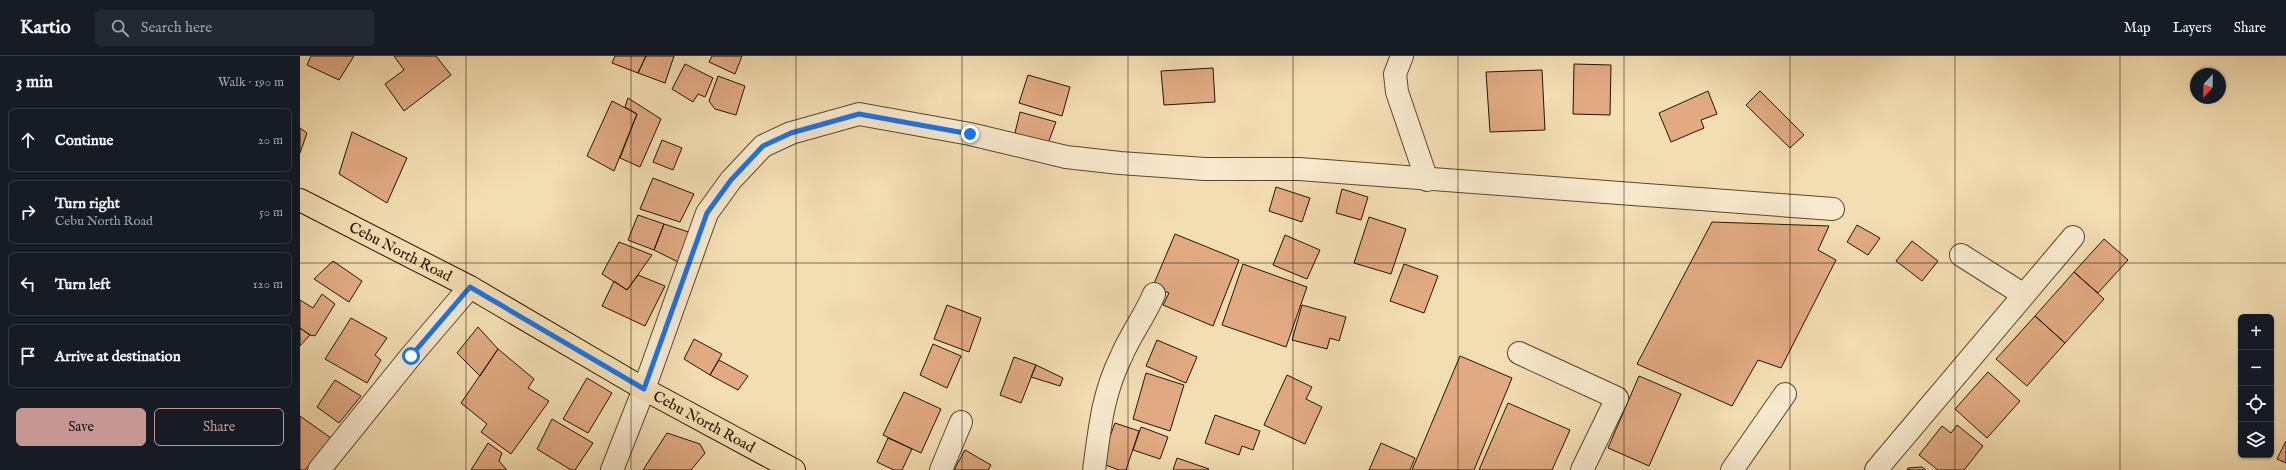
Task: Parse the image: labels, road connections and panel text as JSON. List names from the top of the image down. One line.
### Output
{"streets":{"main road":["Cebu North Road"]},"north":"bottom","page":{"header":"Kartio","search":"Search here","nav":["Map","Layers","Share"],"heading":["3 min","Walk · 190 m"],"list":[["Continue","20 m"],["Turn right","Cebu North Road","50 m"],["Turn left","120 m"],"Arrive at destination"],"map_buttons":["+","−"],"buttons":["Save","Share"]}}
